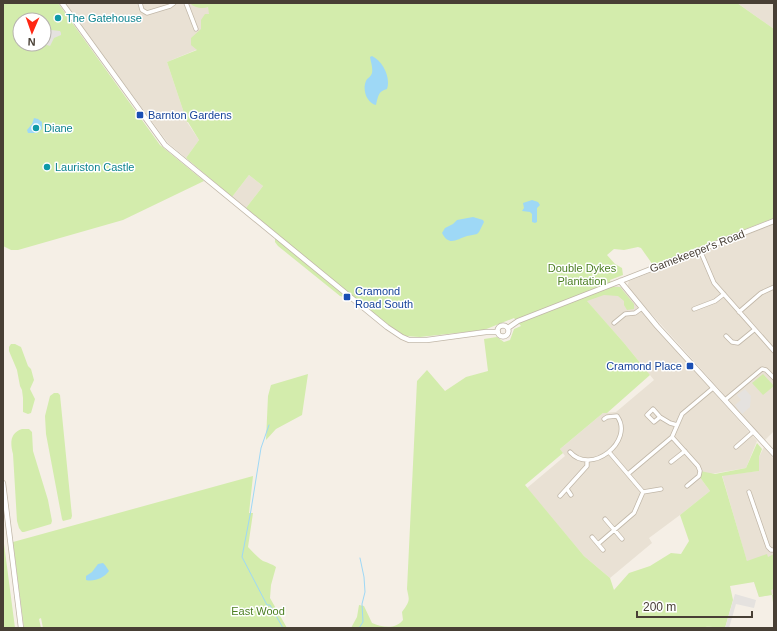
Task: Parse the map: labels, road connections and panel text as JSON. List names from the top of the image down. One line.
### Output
{"streets":{"street":["Gamekeeper's Road"]},"parks":["Double Dykes Plantation","East Wood"],"places":{"other":["The Gatehouse","Diane","Lauriston Castle"],"transit":["Barnton Gardens","Cramond Road South","Cramond Place"]},"scale_bar":"200 m","north":"bottom"}
